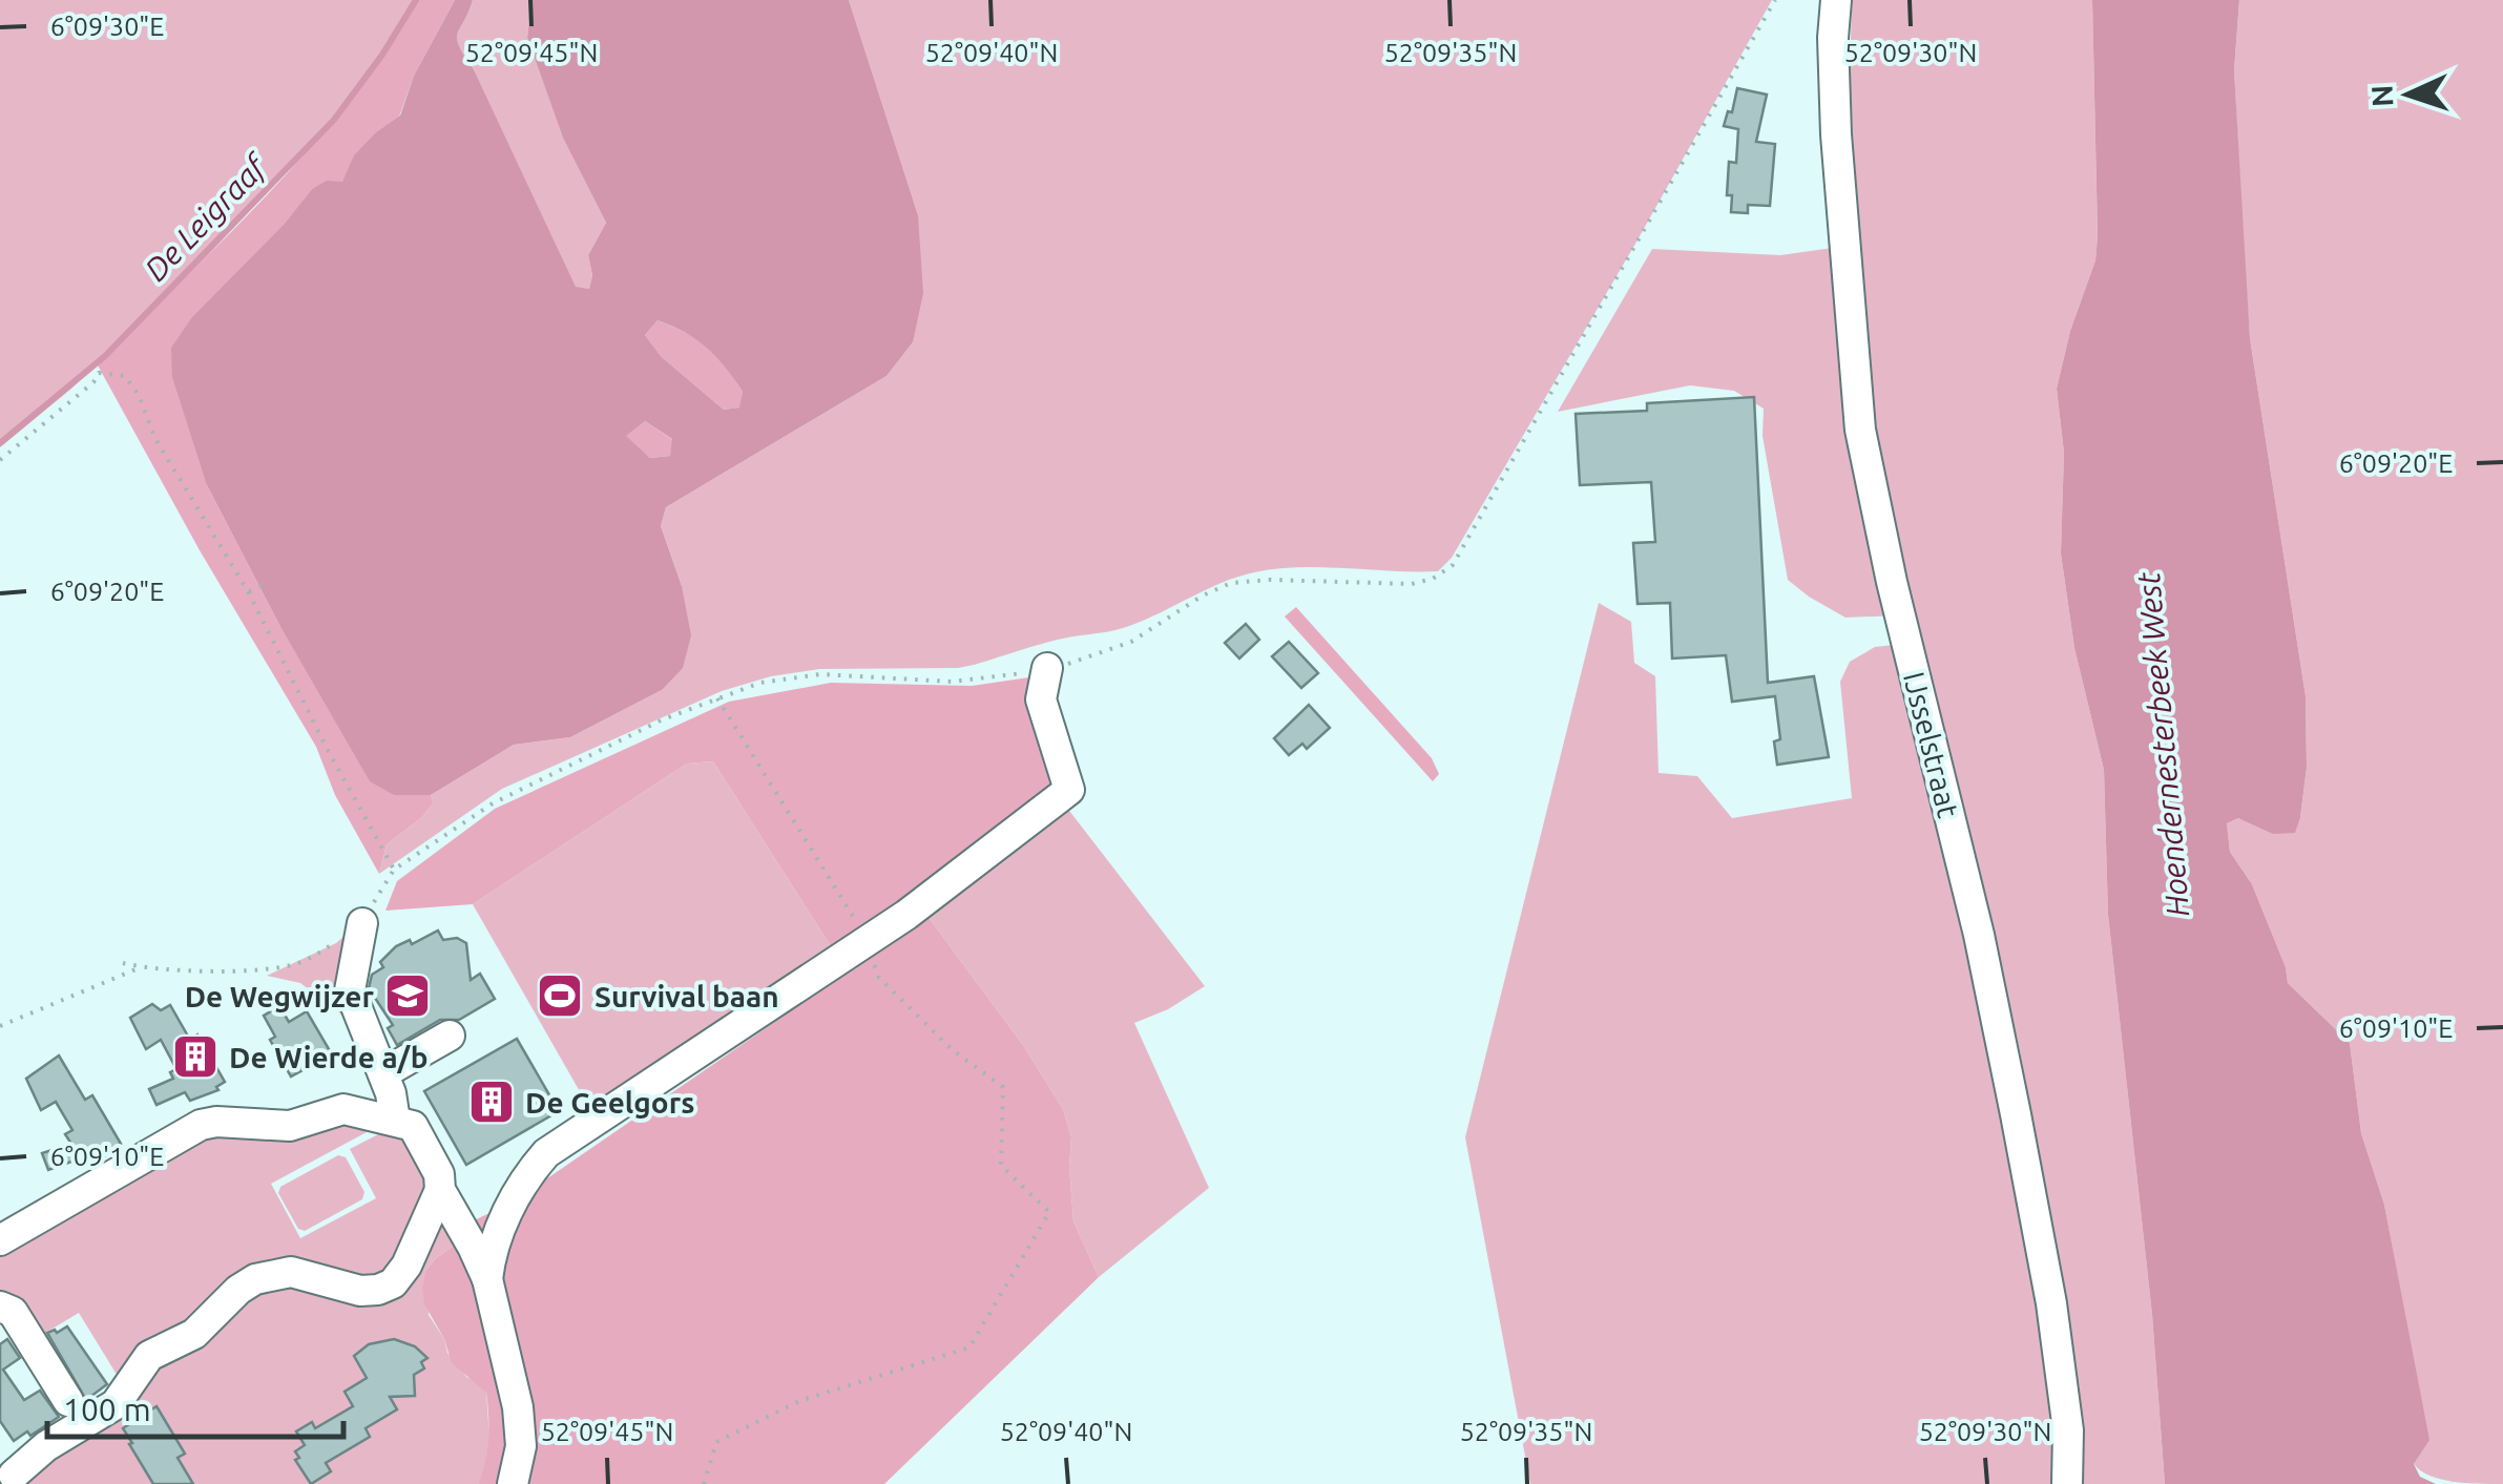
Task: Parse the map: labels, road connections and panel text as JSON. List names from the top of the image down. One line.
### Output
{"streets":{"street":["IJsselstraat"]},"water":["De Leigraaf","Hoendernesterbeek West"],"places":{"school or university":["De Wegwijzer"],"sports":["Survival baan"],"building":["De Wierde a/b","De Geelgors"]},"scale_bar":"100 m","north":"left","coordinates":["6°09'30\"E","52°09'45\"N","52°09'40\"N","52°09'35\"N","52°09'30\"N","6°09'20\"E","6°09'10\"E"]}
